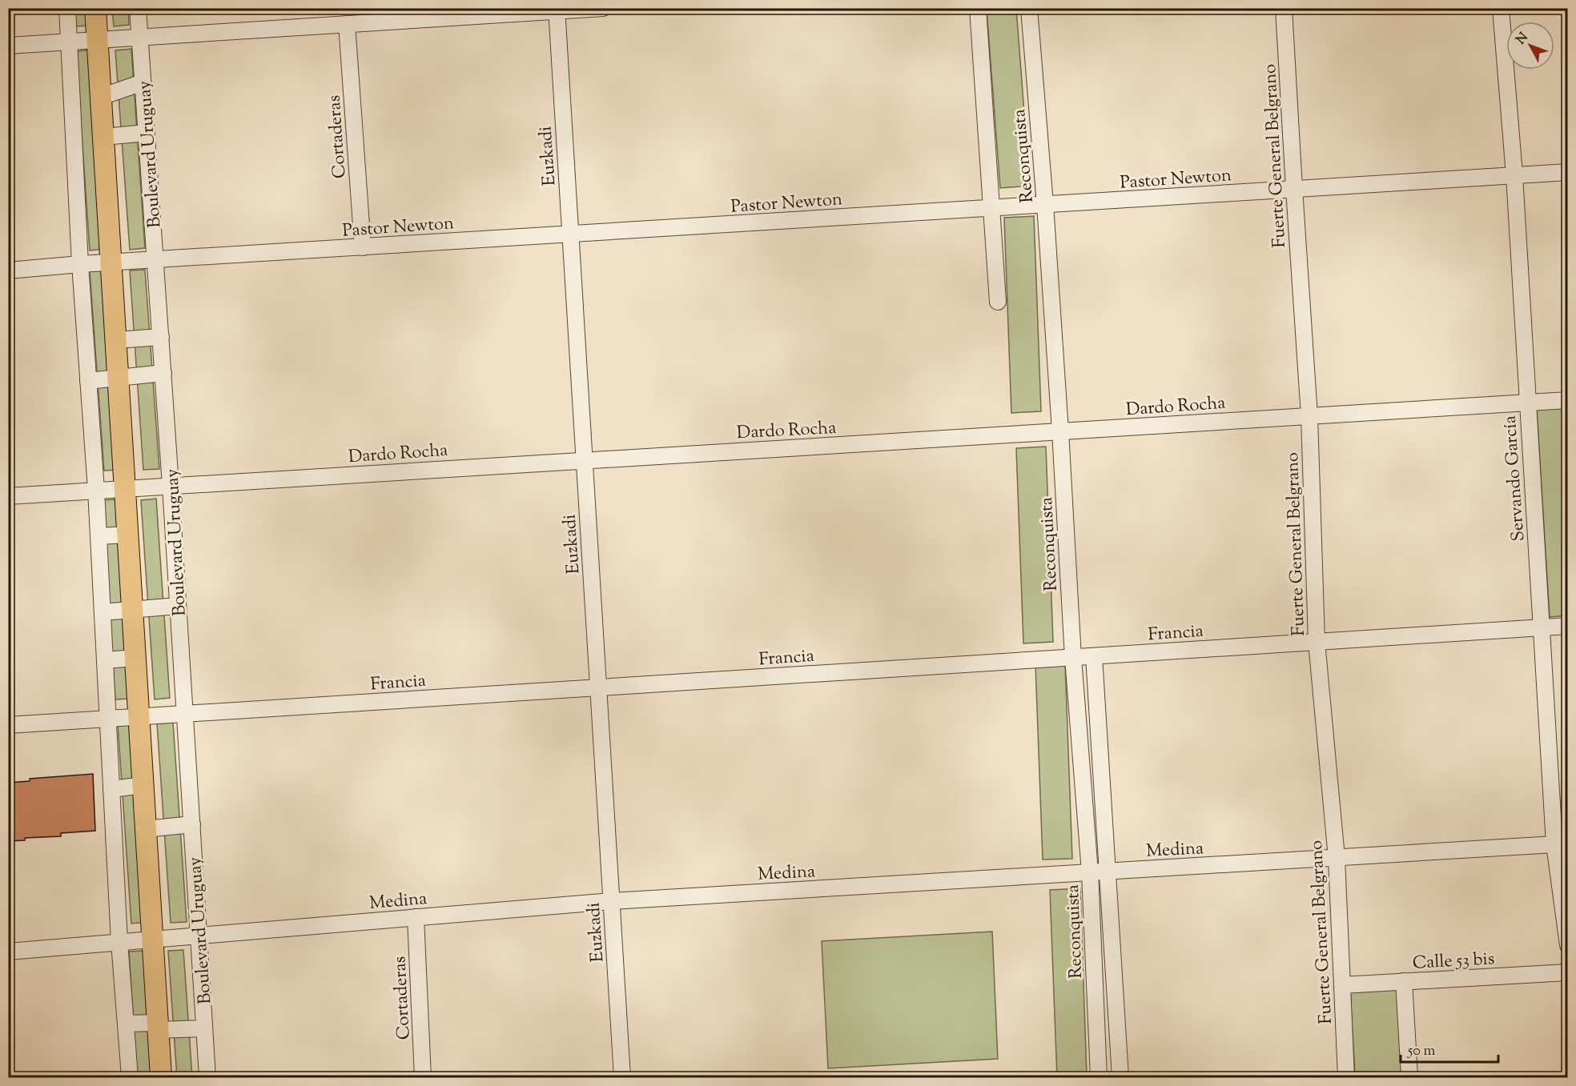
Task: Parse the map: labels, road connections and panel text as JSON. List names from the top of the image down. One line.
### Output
{"streets":{"street":["Cortaderas","Boulevard Uruguay","Euzkadi","Reconquista","Fuerte General Belgrano","Pastor Newton","Dardo Rocha","Servando García","Francia","Medina","Calle 53 bis"]},"crossings":[["Cortaderas","Pastor Newton"],["Cortaderas","Medina"],["Boulevard Uruguay","Pastor Newton"],["Boulevard Uruguay","Dardo Rocha"],["Boulevard Uruguay","Francia"],["Boulevard Uruguay","Medina"],["Euzkadi","Pastor Newton"],["Euzkadi","Dardo Rocha"],["Euzkadi","Francia"],["Euzkadi","Medina"],["Reconquista","Pastor Newton"],["Reconquista","Dardo Rocha"],["Reconquista","Francia"],["Reconquista","Medina"],["Fuerte General Belgrano","Pastor Newton"],["Fuerte General Belgrano","Dardo Rocha"],["Fuerte General Belgrano","Francia"],["Fuerte General Belgrano","Medina"],["Fuerte General Belgrano","Calle 53 bis"],["Pastor Newton","Servando García"],["Dardo Rocha","Servando García"],["Servando García","Francia"],["Servando García","Medina"]],"scale_bar":"50 m","north":"top left"}
